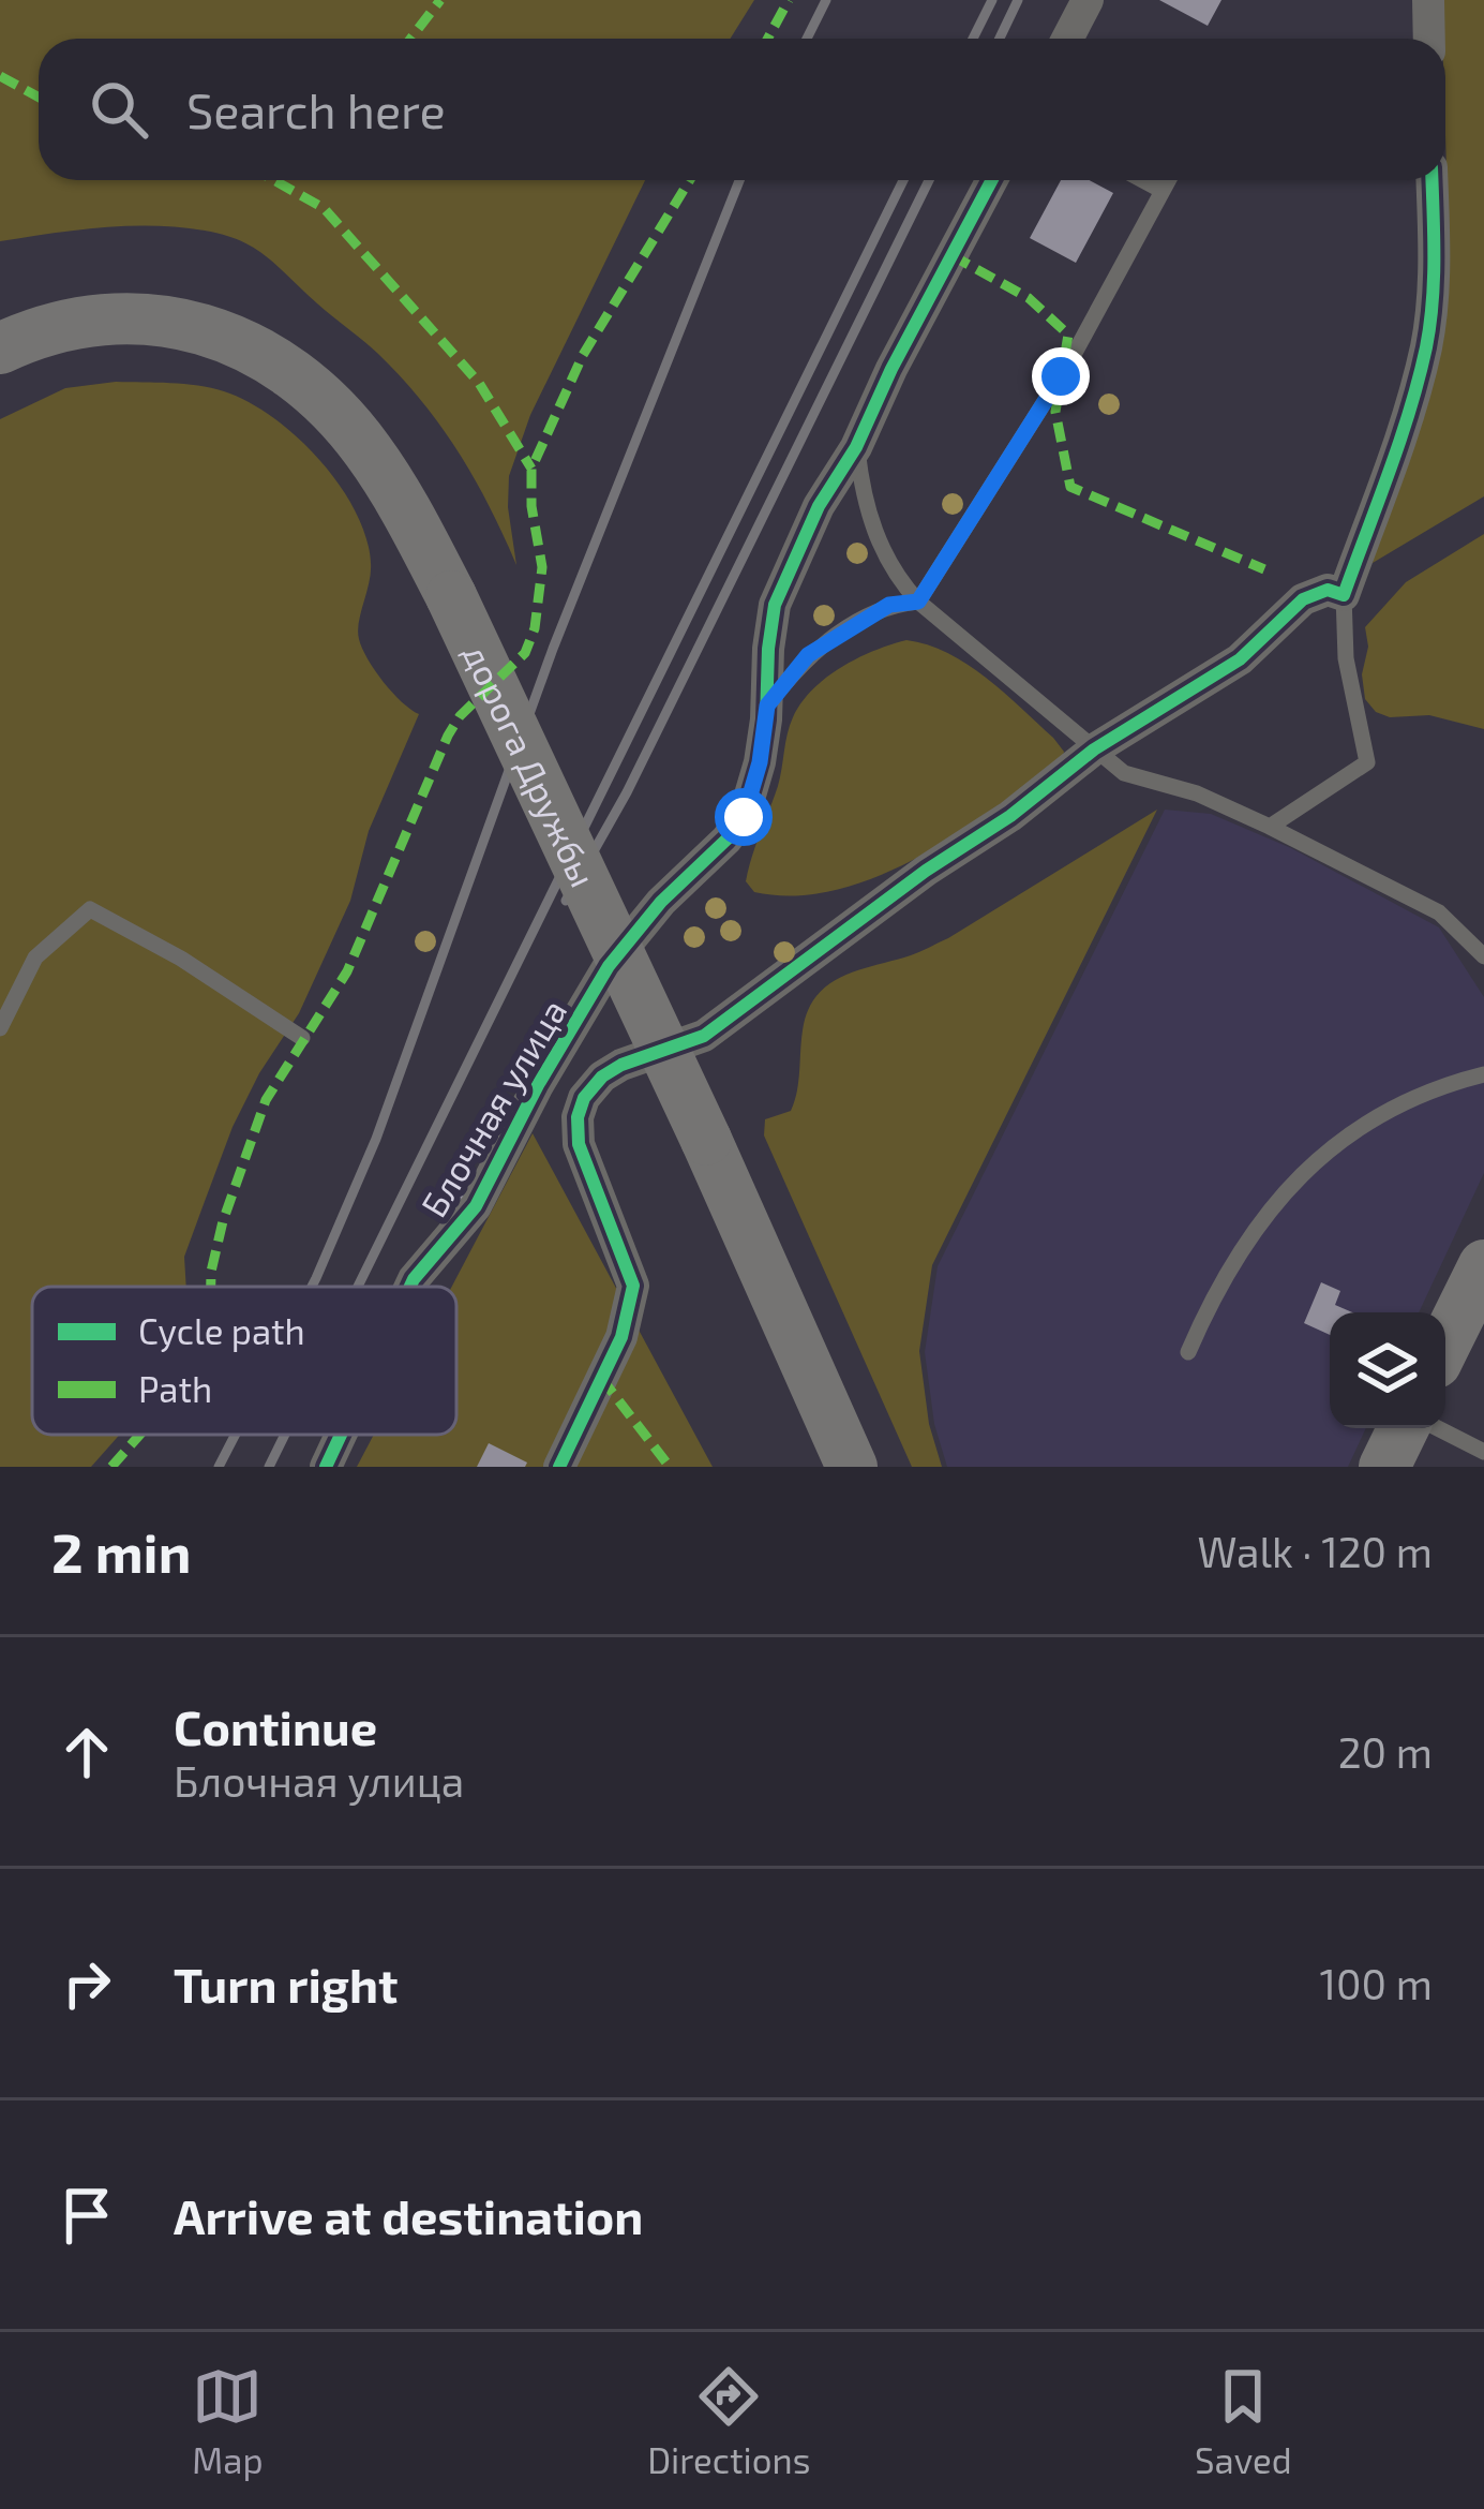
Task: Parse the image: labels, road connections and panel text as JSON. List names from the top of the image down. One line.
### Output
{"streets":{"main road":["дорога Дружбы"],"street":["Блочная улица"]},"legend":["Cycle path","Path"],"page":{"search":"Search here","heading":["2 min","Walk · 120 m"],"list":[["Continue","Блочная улица","20 m"],["Turn right","100 m"],"Arrive at destination"],"nav":["Map","Directions","Saved"]}}
